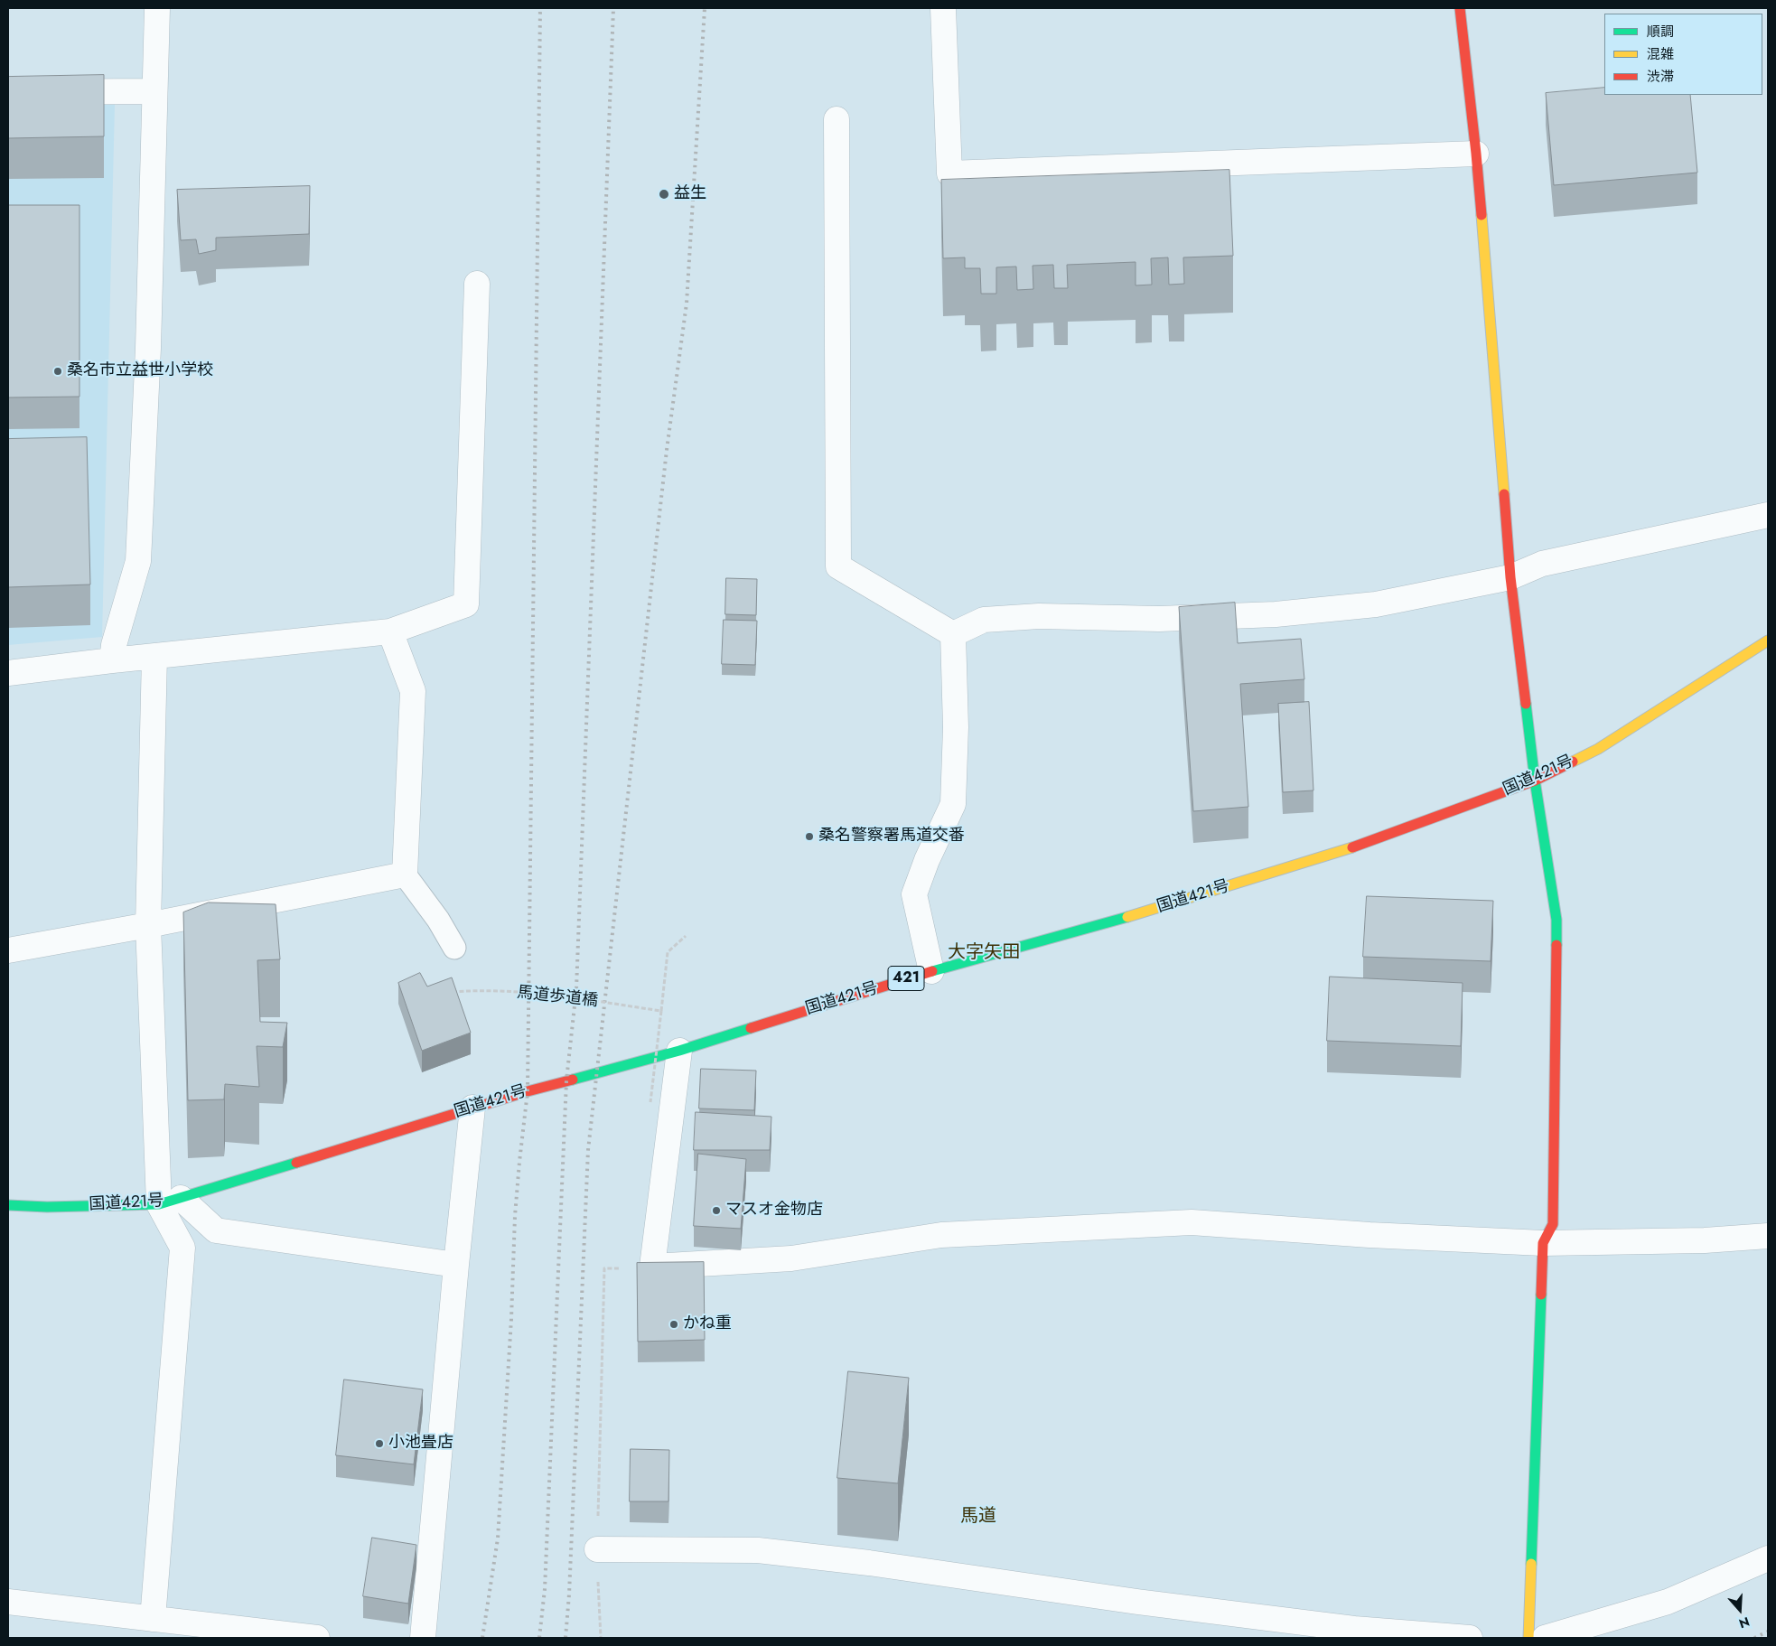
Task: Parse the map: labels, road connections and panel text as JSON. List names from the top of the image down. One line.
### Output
{"streets":{"main road":["国道421号","421"],"path":["馬道歩道橋"]},"districts":["大字矢田","馬道"],"places":["益生","桑名市立益世小学校","桑名警察署馬道交番","マスオ金物店","かね重","小池畳店"],"legend":["順調","混雑","渋滞"],"north":"bottom"}
